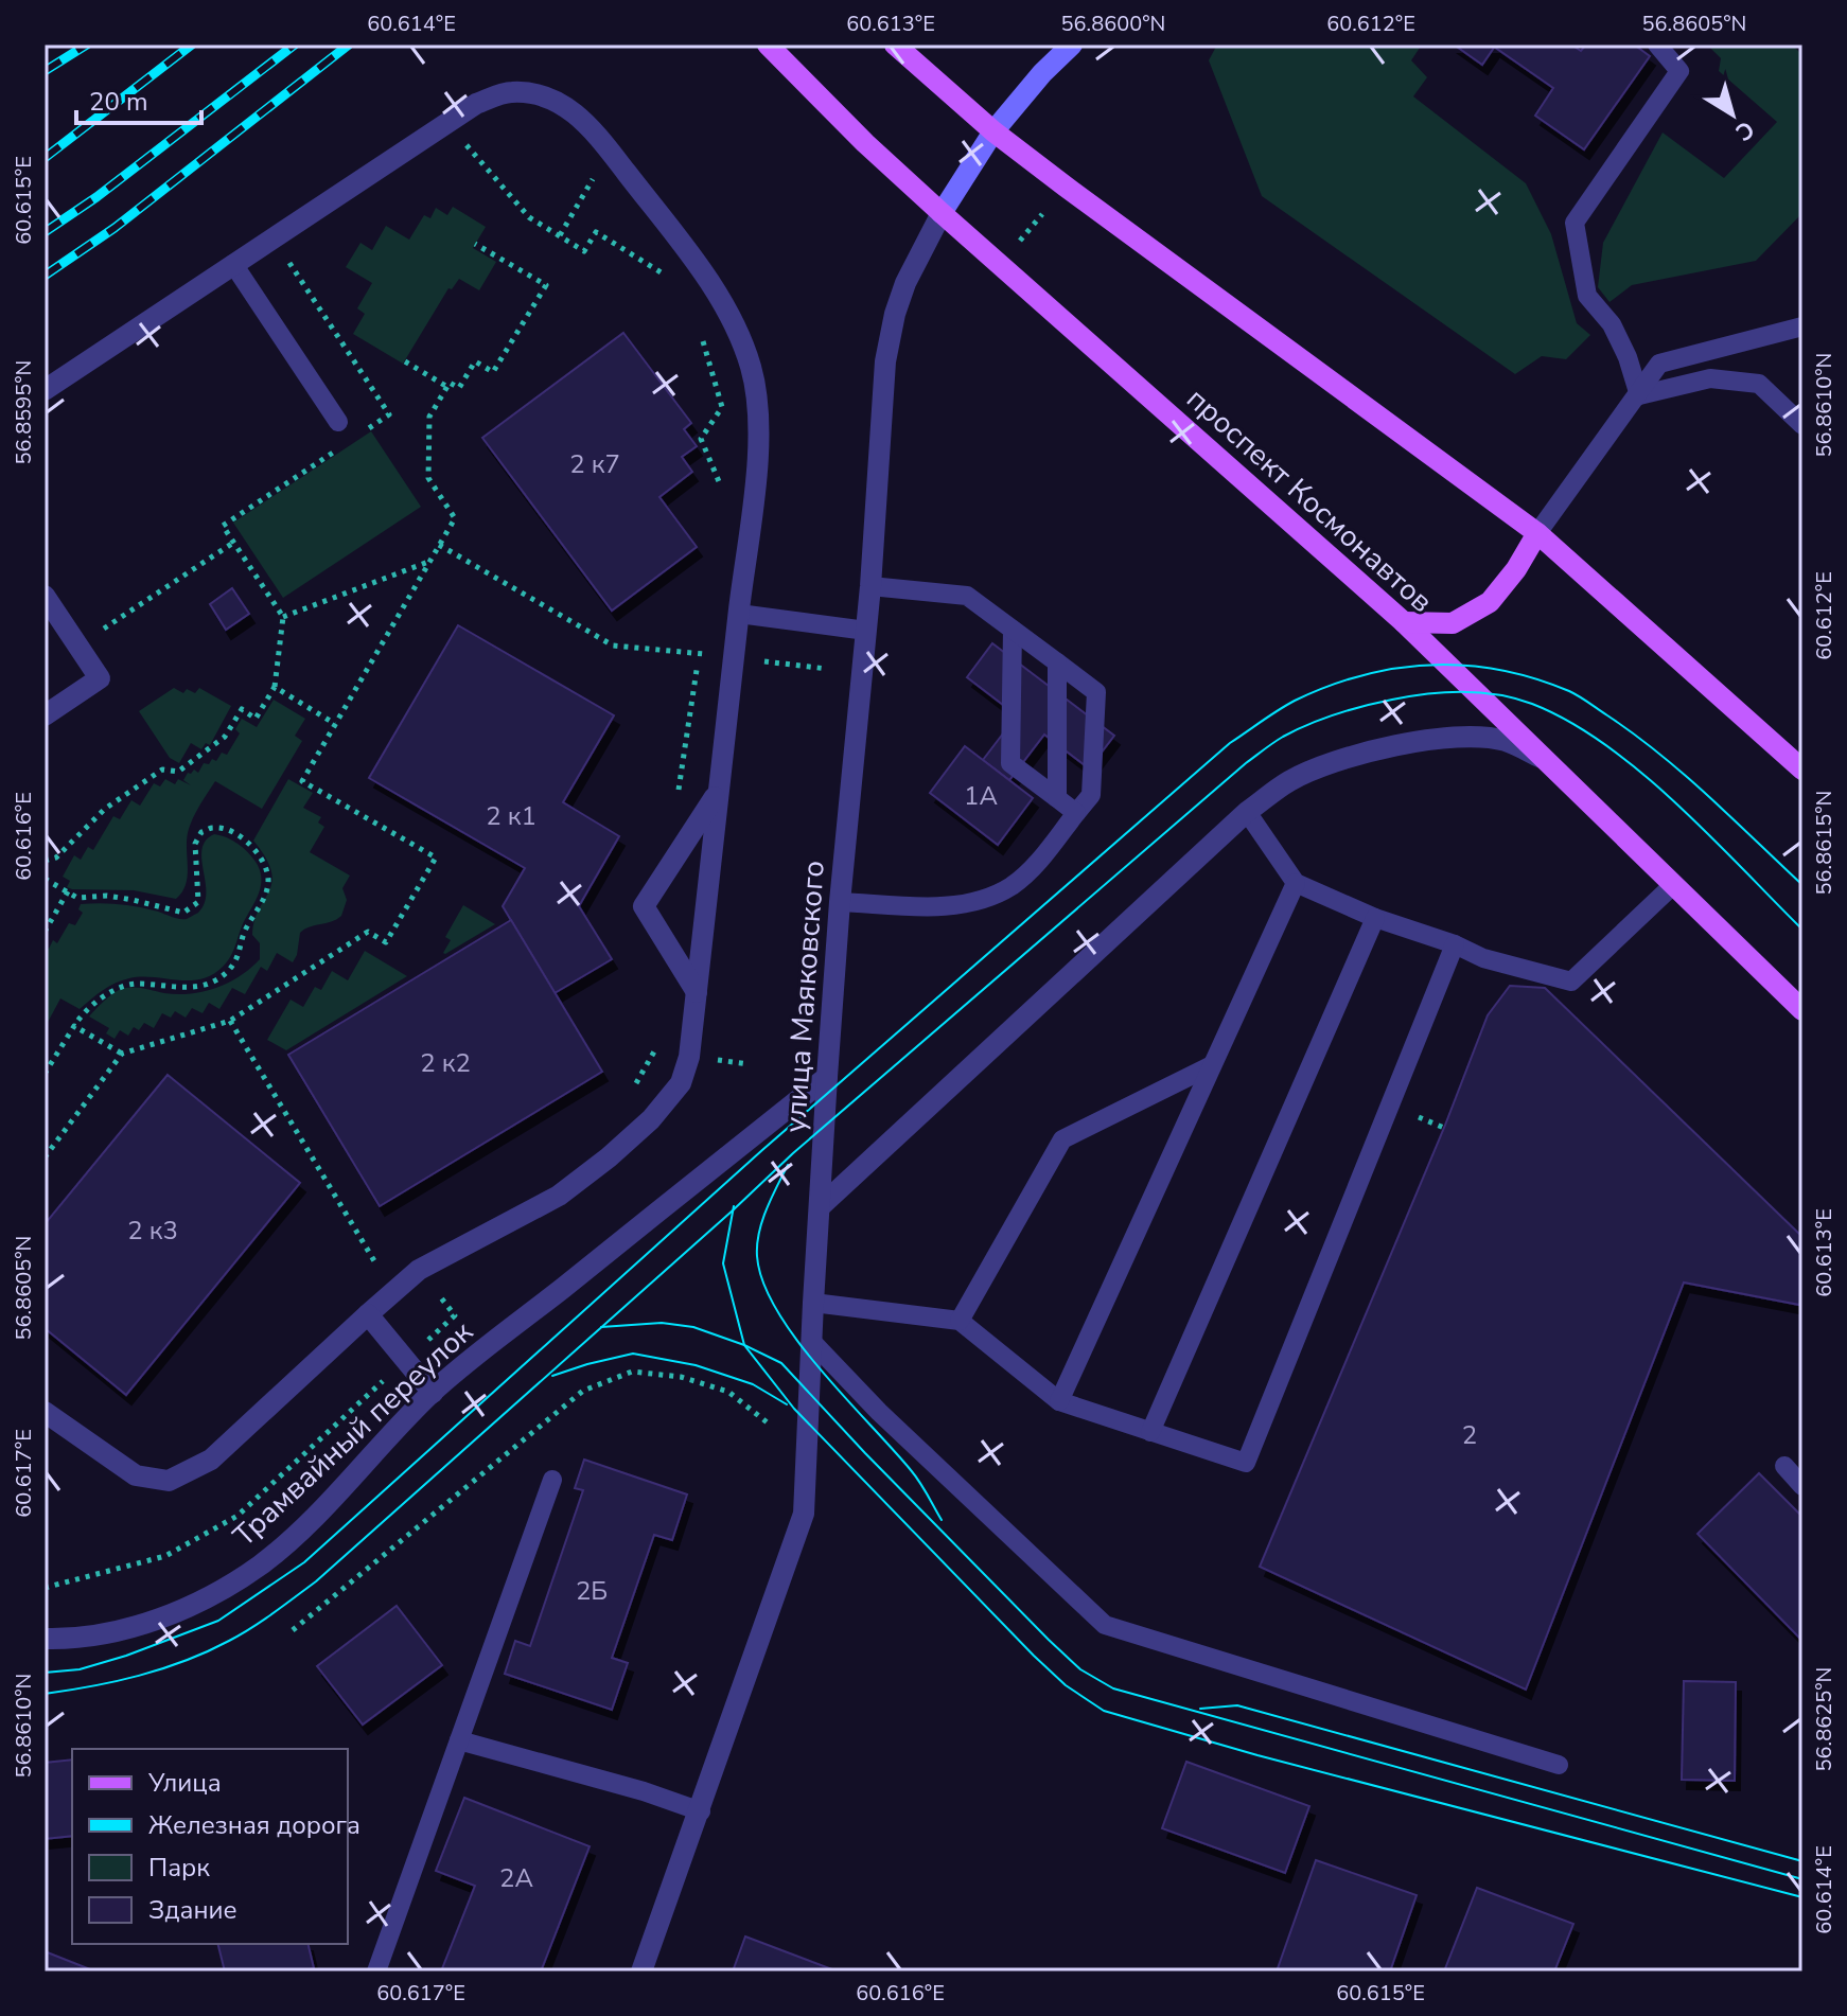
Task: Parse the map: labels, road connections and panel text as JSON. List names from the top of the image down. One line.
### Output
{"streets":{"main road":["проспект Космонавтов"],"street":["улица Маяковского","Трамвайный переулок"]},"crossings":[["проспект Космонавтов","улица Маяковского"],["улица Маяковского","Трамвайный переулок"]],"house_numbers":["2 к7","1А","2 к1","2 к2","2 к3","2","2Б","2А"],"legend":["Улица","Железная дорога","Парк","Здание"],"scale_bar":"20 m","north":"bottom right","coordinates":["60.614°E","60.613°E","56.8600°N","60.612°E","56.8605°N","60.615°E","56.8610°N","56.8595°N","60.616°E","56.8615°N","60.617°E","56.8625°N"]}
